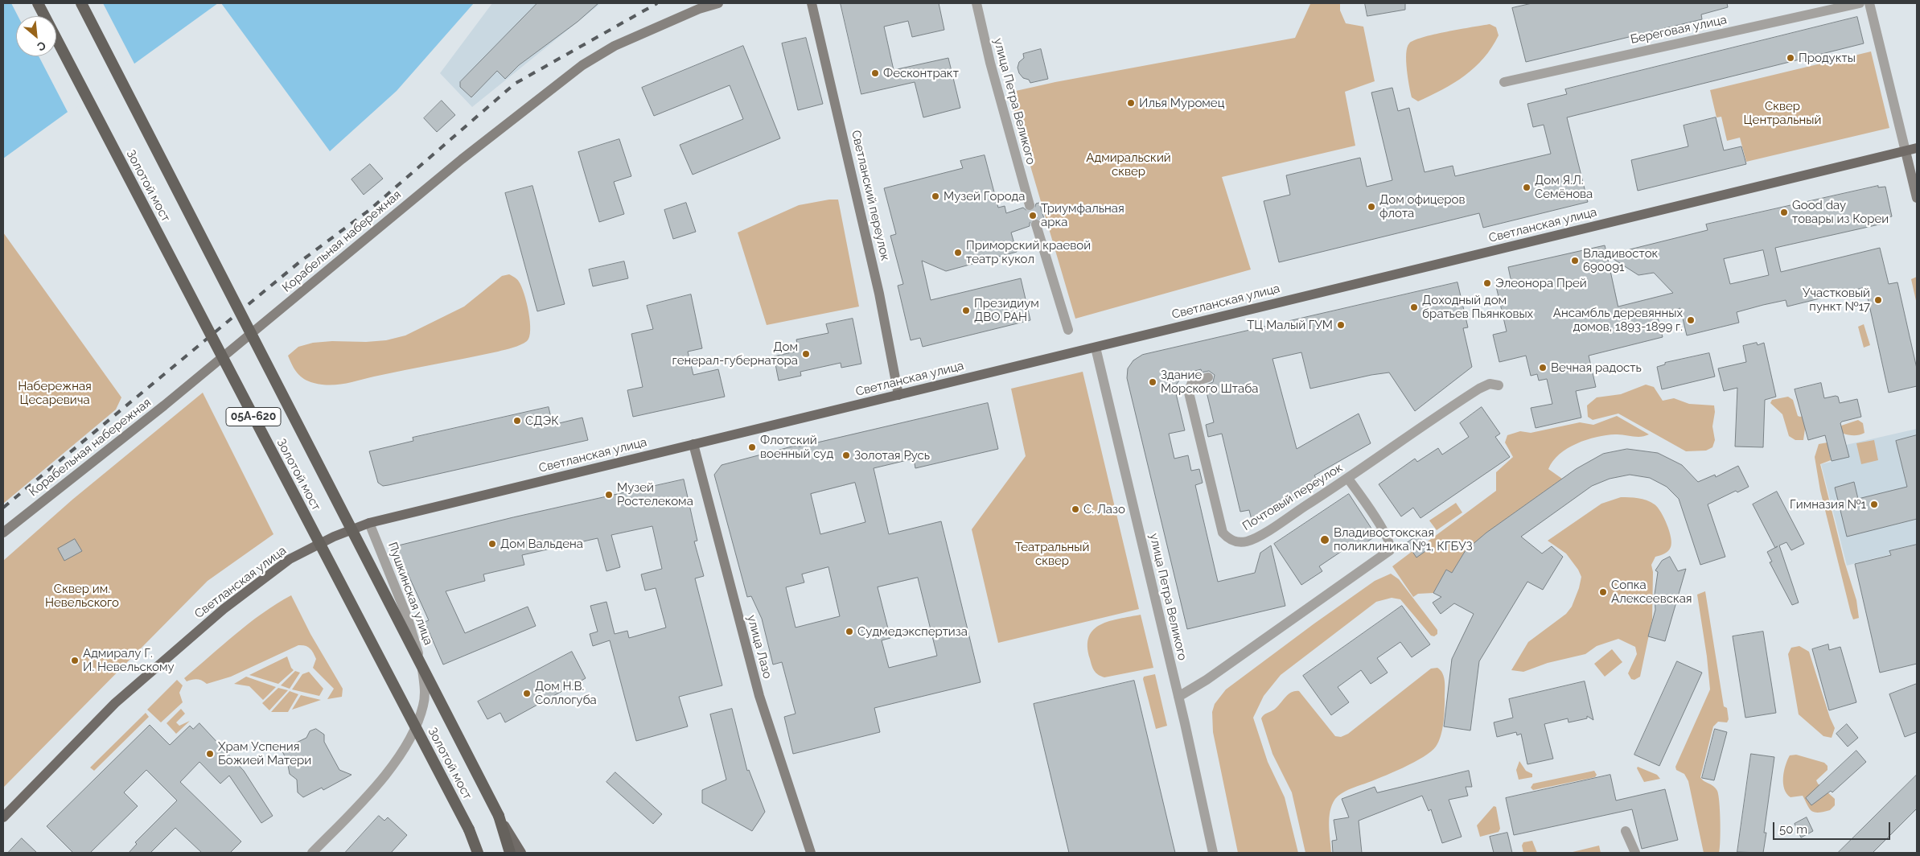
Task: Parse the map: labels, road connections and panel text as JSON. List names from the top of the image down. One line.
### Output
{"streets":{"highway":["Золотой мост","05А-620"],"main road":["Светланский переулок","Светланская улица","Корабельная набережная","улица Лазо"],"street":["Береговая улица","улица Петра Великого","Почтовый переулок","Пушкинская улица"]},"crossings":[["улица Петра Великого","Светланская улица"],["Светланский переулок","Светланская улица"],["Светланская улица","Пушкинская улица"],["Светланская улица","улица Лазо"]],"parks":["Сквер Центральный","Адмиральский сквер","Набережная Цесаревича","Театральный сквер","Сквер им. Невельского"],"places":["Продукты","Фесконтракт","Илья Муромец","Дом Я.Л. Семёнова","Музей Города","Дом офицеров флота","Good day товары из Кореи","Триумфальная арка","Приморский краевой театр кукол","Владивосток 690091","Элеонора Прей","Участковый пункт №17","Доходный дом братьев Пьянковых","Президиум ДВО РАН","Ансамбль деревянных домов, 1893-1899 г.","ТЦ Малый ГУМ","Дом генерал-губернатора","Вечная радость","Здание Морского Штаба","СДЭК","Флотский военный суд","Золотая Русь","Музей Ростелекома","Гимназия №1","С. Лазо","Владивостокская поликлиника №1, КГБУЗ","Дом Вальдена","Сопка Алексеевская","Судмедэкспертиза","Адмиралу Г. И. Невельскому","Дом Н.В. Соллогуба","Храм Успения Божией Матери"],"scale_bar":"50 m","north":"bottom right"}
